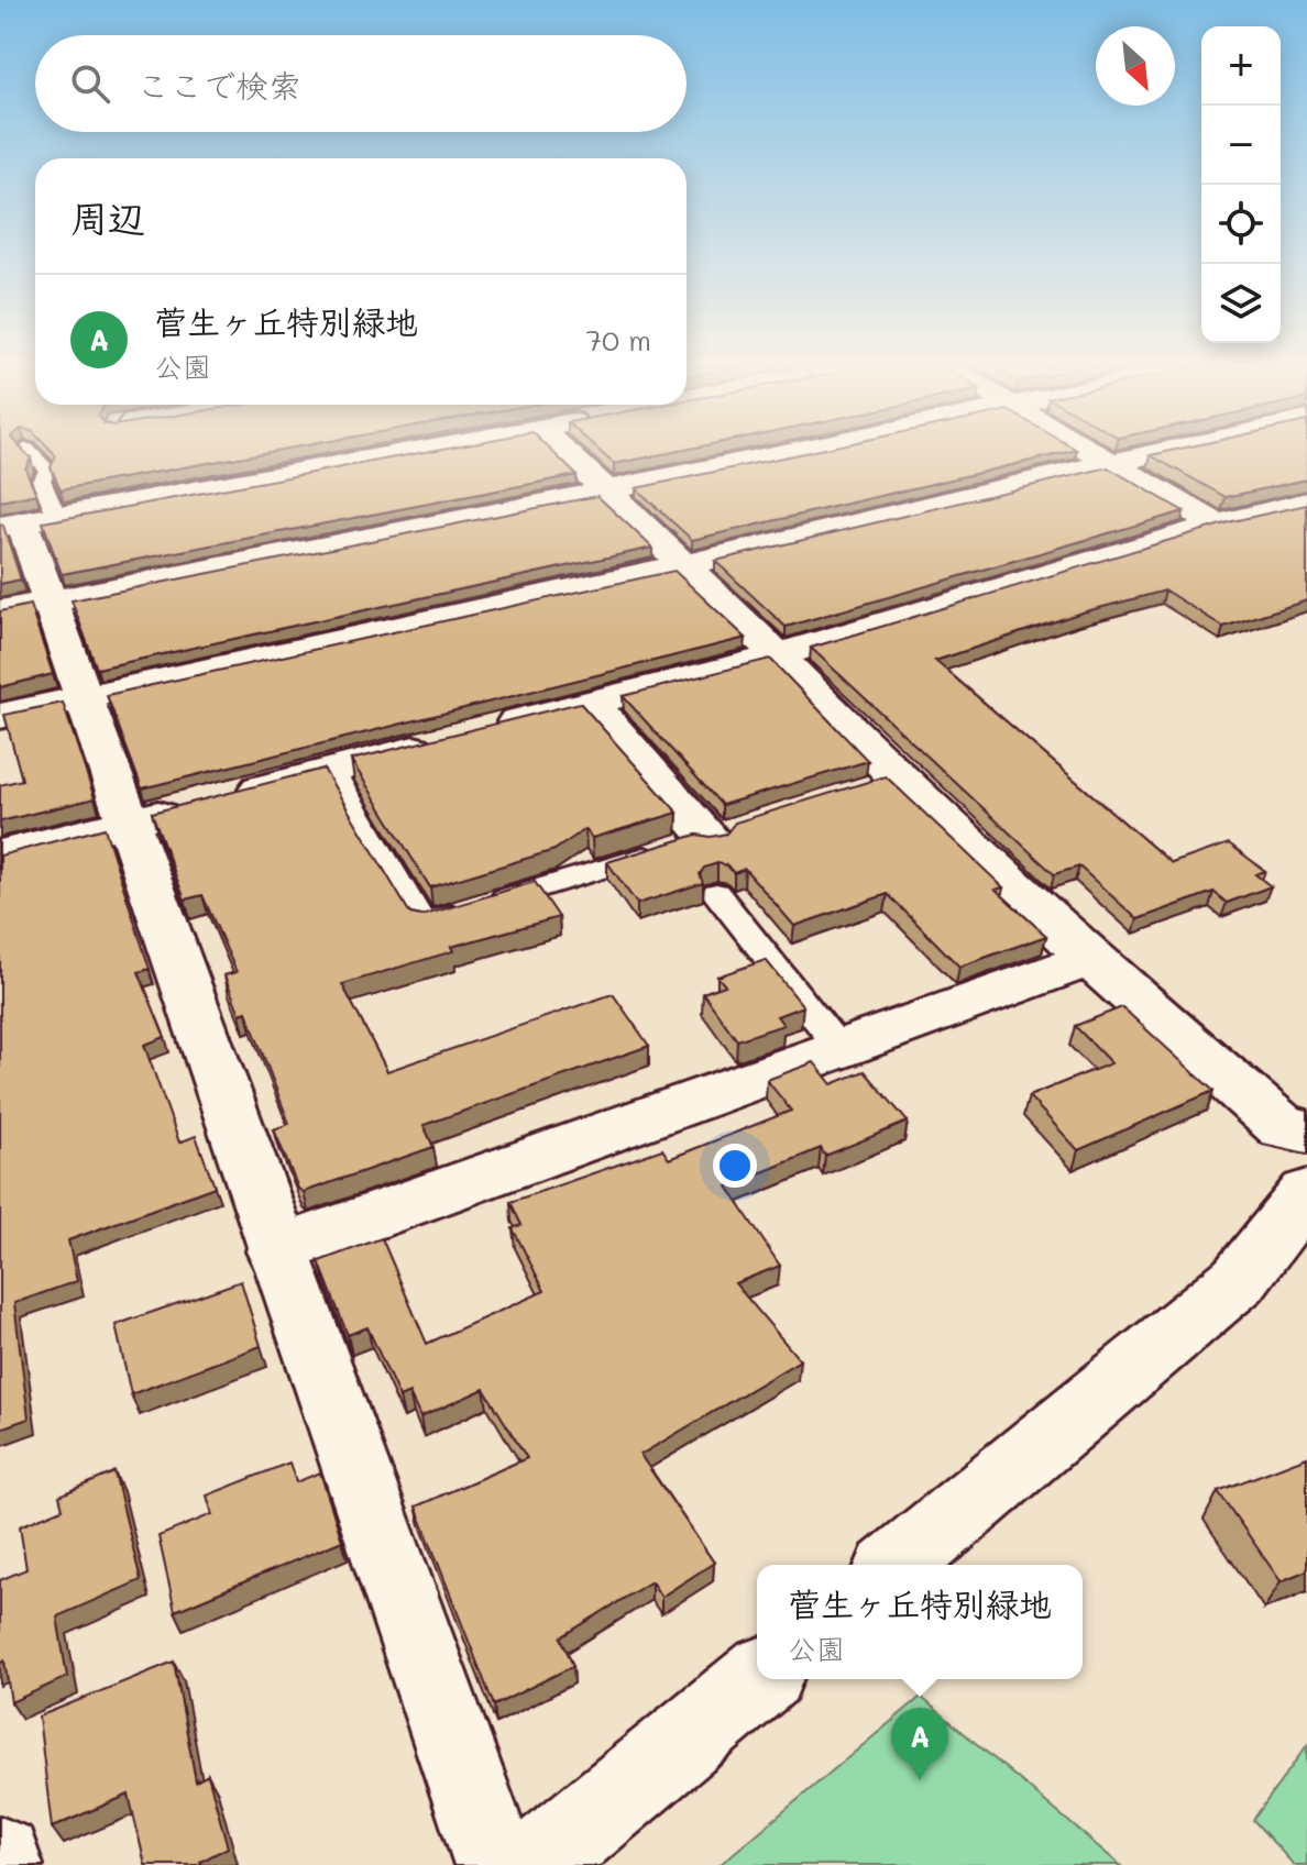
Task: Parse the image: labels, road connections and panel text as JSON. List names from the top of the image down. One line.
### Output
{"north":"bottom right","page":{"map_buttons":["+","−"],"search":"ここで検索","heading":"周辺","list":[{"mark":"A","name":"菅生ヶ丘特別緑地","note":"公園","value":"70 m"}],"popup":["菅生ヶ丘特別緑地","公園"],"pins":"A"}}
